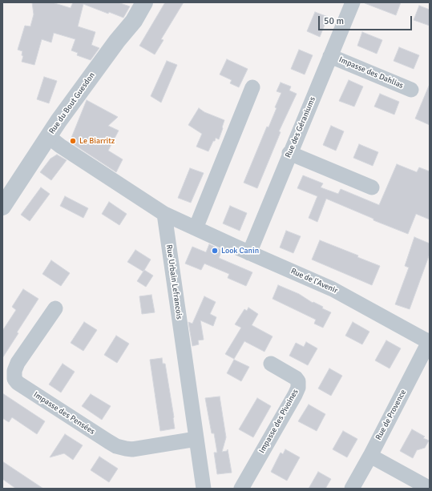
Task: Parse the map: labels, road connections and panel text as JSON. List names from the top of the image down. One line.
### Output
{"streets":{"street":["Impasse des Dahlias","Rue du Bout Guesdon","Rue des Géraniums","Rue de l'Avenir","Rue Urbain Lefrancois","Impasse des Pensées","Rue de Provence","Impasse des Pivoines"]},"crossings":[["Impasse des Dahlias","Rue des Géraniums"],["Rue des Géraniums","Rue de l'Avenir"],["Rue de l'Avenir","Rue Urbain Lefrancois"],["Rue de l'Avenir","Rue de Provence"],["Rue Urbain Lefrancois","Impasse des Pensées"]],"places":["Le Biarritz","Look Canin"],"scale_bar":"50 m"}
